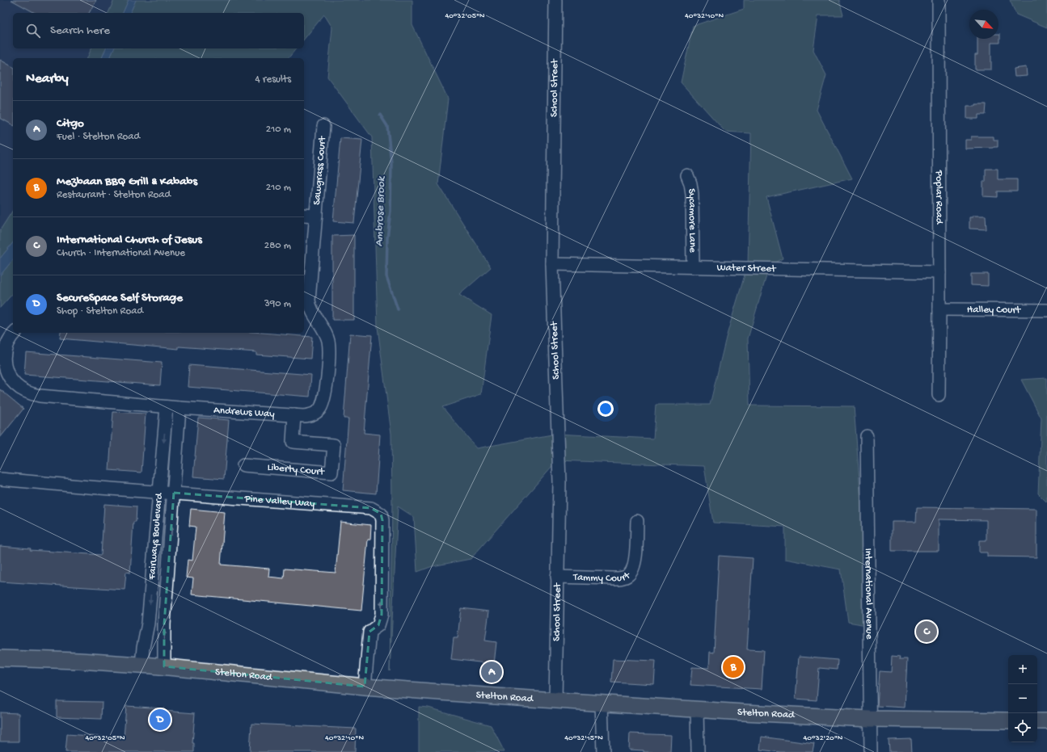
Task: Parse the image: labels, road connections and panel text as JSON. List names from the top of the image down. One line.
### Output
{"streets":{"main road":["Stelton Road"],"street":["School Street","Sawgrass Court","Poplar Road","Sycamore Lane","Water Street","Halley Court","Andrews Way","Liberty Court","Pine Valley Way","Fairways Boulevard","Tammy Court","International Avenue"]},"crossings":[["School Street","Water Street"],["School Street","Tammy Court"],["School Street","Stelton Road"],["Sawgrass Court","Andrews Way"],["Poplar Road","Water Street"],["Poplar Road","Halley Court"],["Sycamore Lane","Water Street"],["Andrews Way","Liberty Court"],["Andrews Way","Fairways Boulevard"],["Pine Valley Way","Fairways Boulevard"],["Pine Valley Way","Stelton Road"],["Fairways Boulevard","Stelton Road"],["International Avenue","Stelton Road"]],"water":["Ambrose Brook"],"north":"bottom right","page":{"search":"Search here","heading":["Nearby","4 results"],"list":[{"mark":"A","name":"Citgo","note":"Fuel · Stelton Road","value":"210 m"},{"mark":"B","name":"Mezbaan BBQ Grill & Kababs","note":"Restaurant · Stelton Road","value":"210 m"},{"mark":"C","name":"International Church of Jesus","note":"Church · International Avenue","value":"280 m"},{"mark":"D","name":"SecureSpace Self Storage","note":"Shop · Stelton Road","value":"390 m"}],"pins":["C","B","A","D"],"map_buttons":["+","−"]},"coordinates":["40°32'05\"N","40°32'10\"N","40°32'15\"N","40°32'20\"N"]}
